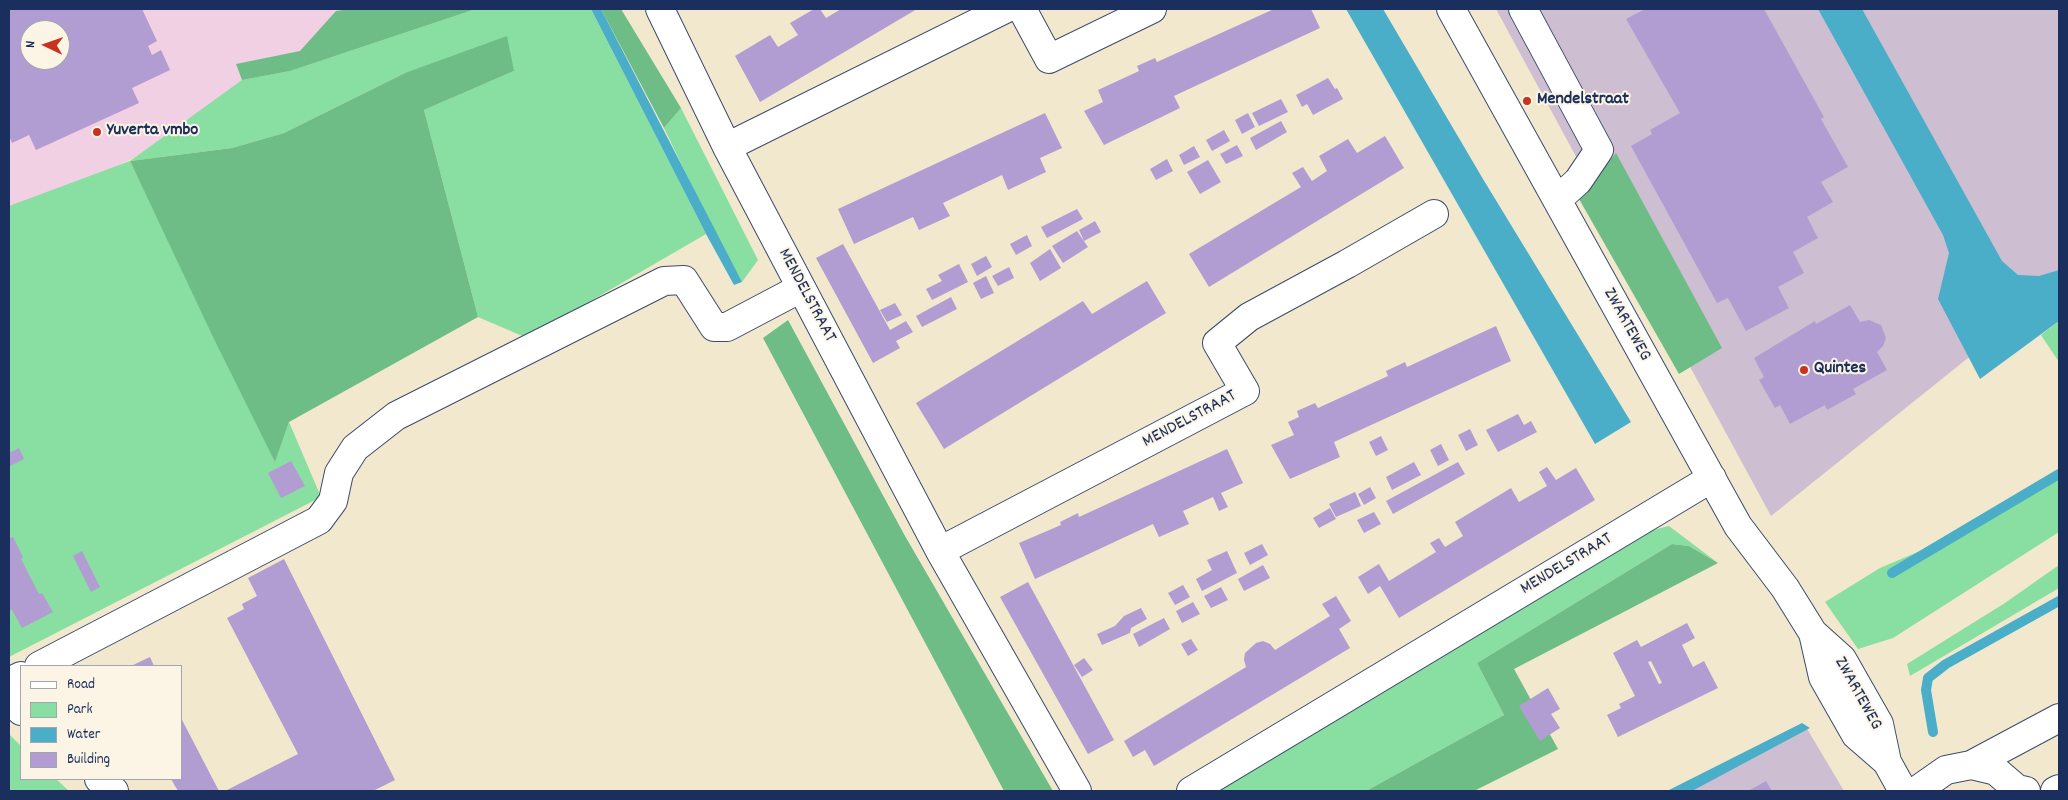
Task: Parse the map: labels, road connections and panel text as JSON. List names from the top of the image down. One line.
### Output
{"streets":{"street":["MENDELSTRAAT","ZWARTEWEG"]},"crossings":[["MENDELSTRAAT","ZWARTEWEG"]],"places":["Mendelstraat","Yuverta vmbo","Quintes"],"legend":["Road","Park","Water","Building"],"north":"left"}
